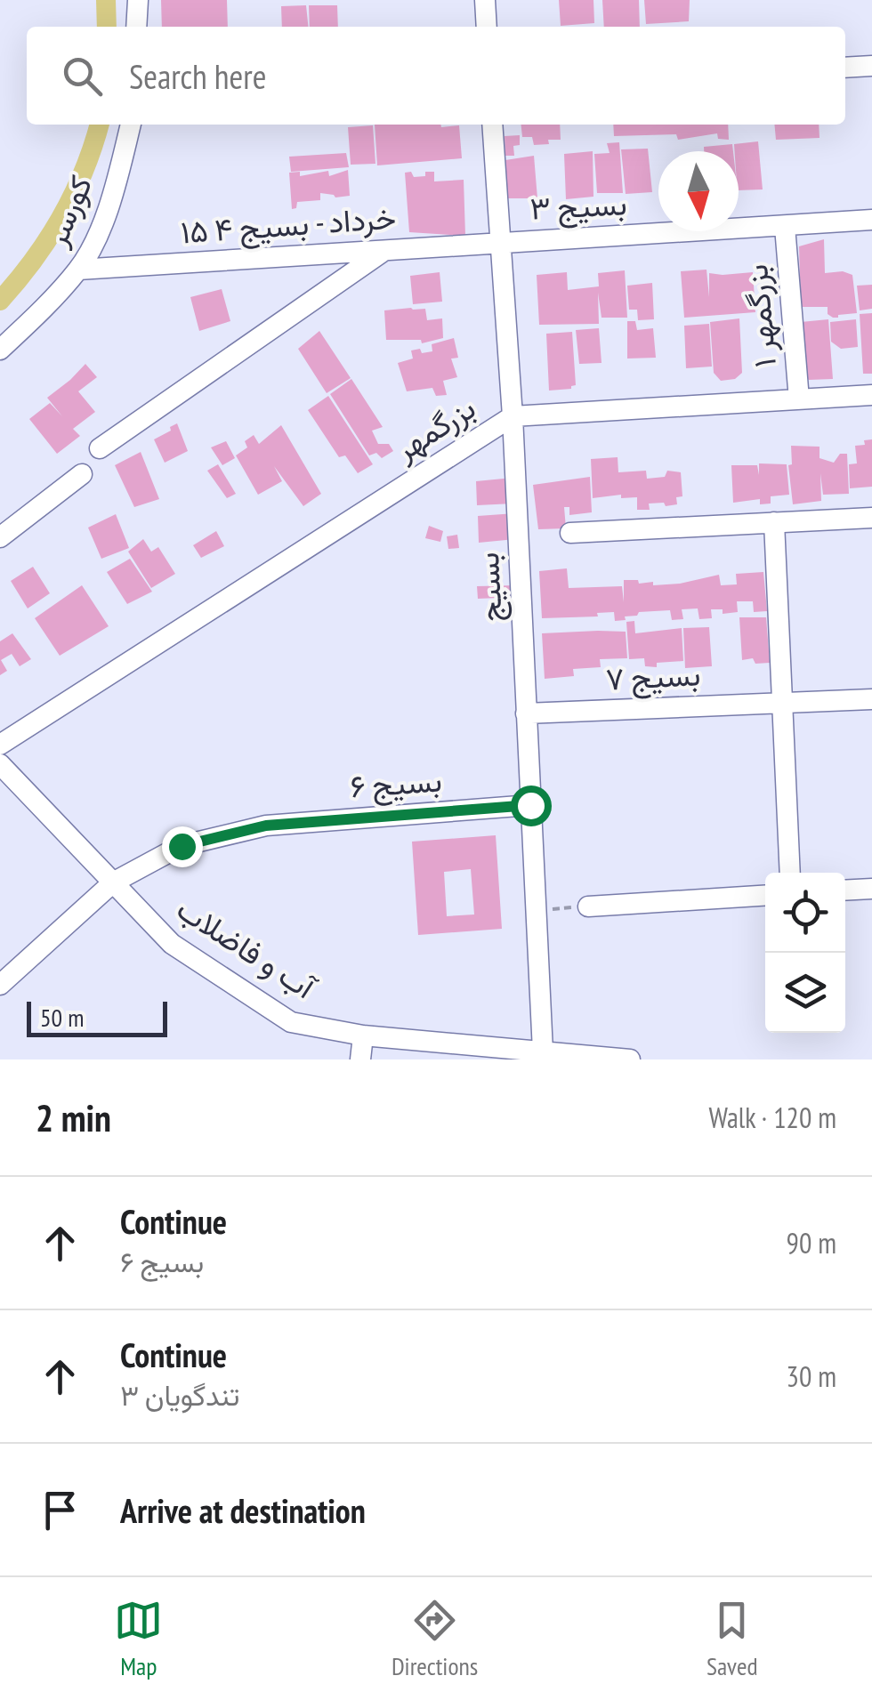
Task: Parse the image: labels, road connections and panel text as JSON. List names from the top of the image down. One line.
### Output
{"streets":{"street":["بسیج ۳","کورسر","۱۵ خرداد - بسیج ۴","بزرگمهر ۱","بزرگمهر","بسیج","بسیج ۷","بسیج ۶","آب و فاضلاب"]},"crossings":[["بسیج ۳","۱۵ خرداد - بسیج ۴"],["بسیج ۳","بزرگمهر ۱"],["بسیج ۳","بسیج"],["کورسر","۱۵ خرداد - بسیج ۴"],["۱۵ خرداد - بسیج ۴","بسیج"],["بزرگمهر ۱","بزرگمهر"],["بزرگمهر","بسیج"],["بسیج","بسیج ۷"],["بسیج","بسیج ۶"],["بسیج","آب و فاضلاب"],["بسیج ۶","آب و فاضلاب"]],"scale_bar":"50 m","north":"bottom","page":{"search":"Search here","scale":"50 m","heading":["2 min","Walk · 120 m"],"list":[["Continue","بسیج ۶","90 m"],["Continue","تندگویان ۳","30 m"],"Arrive at destination"],"nav":["Map","Directions","Saved"]}}
